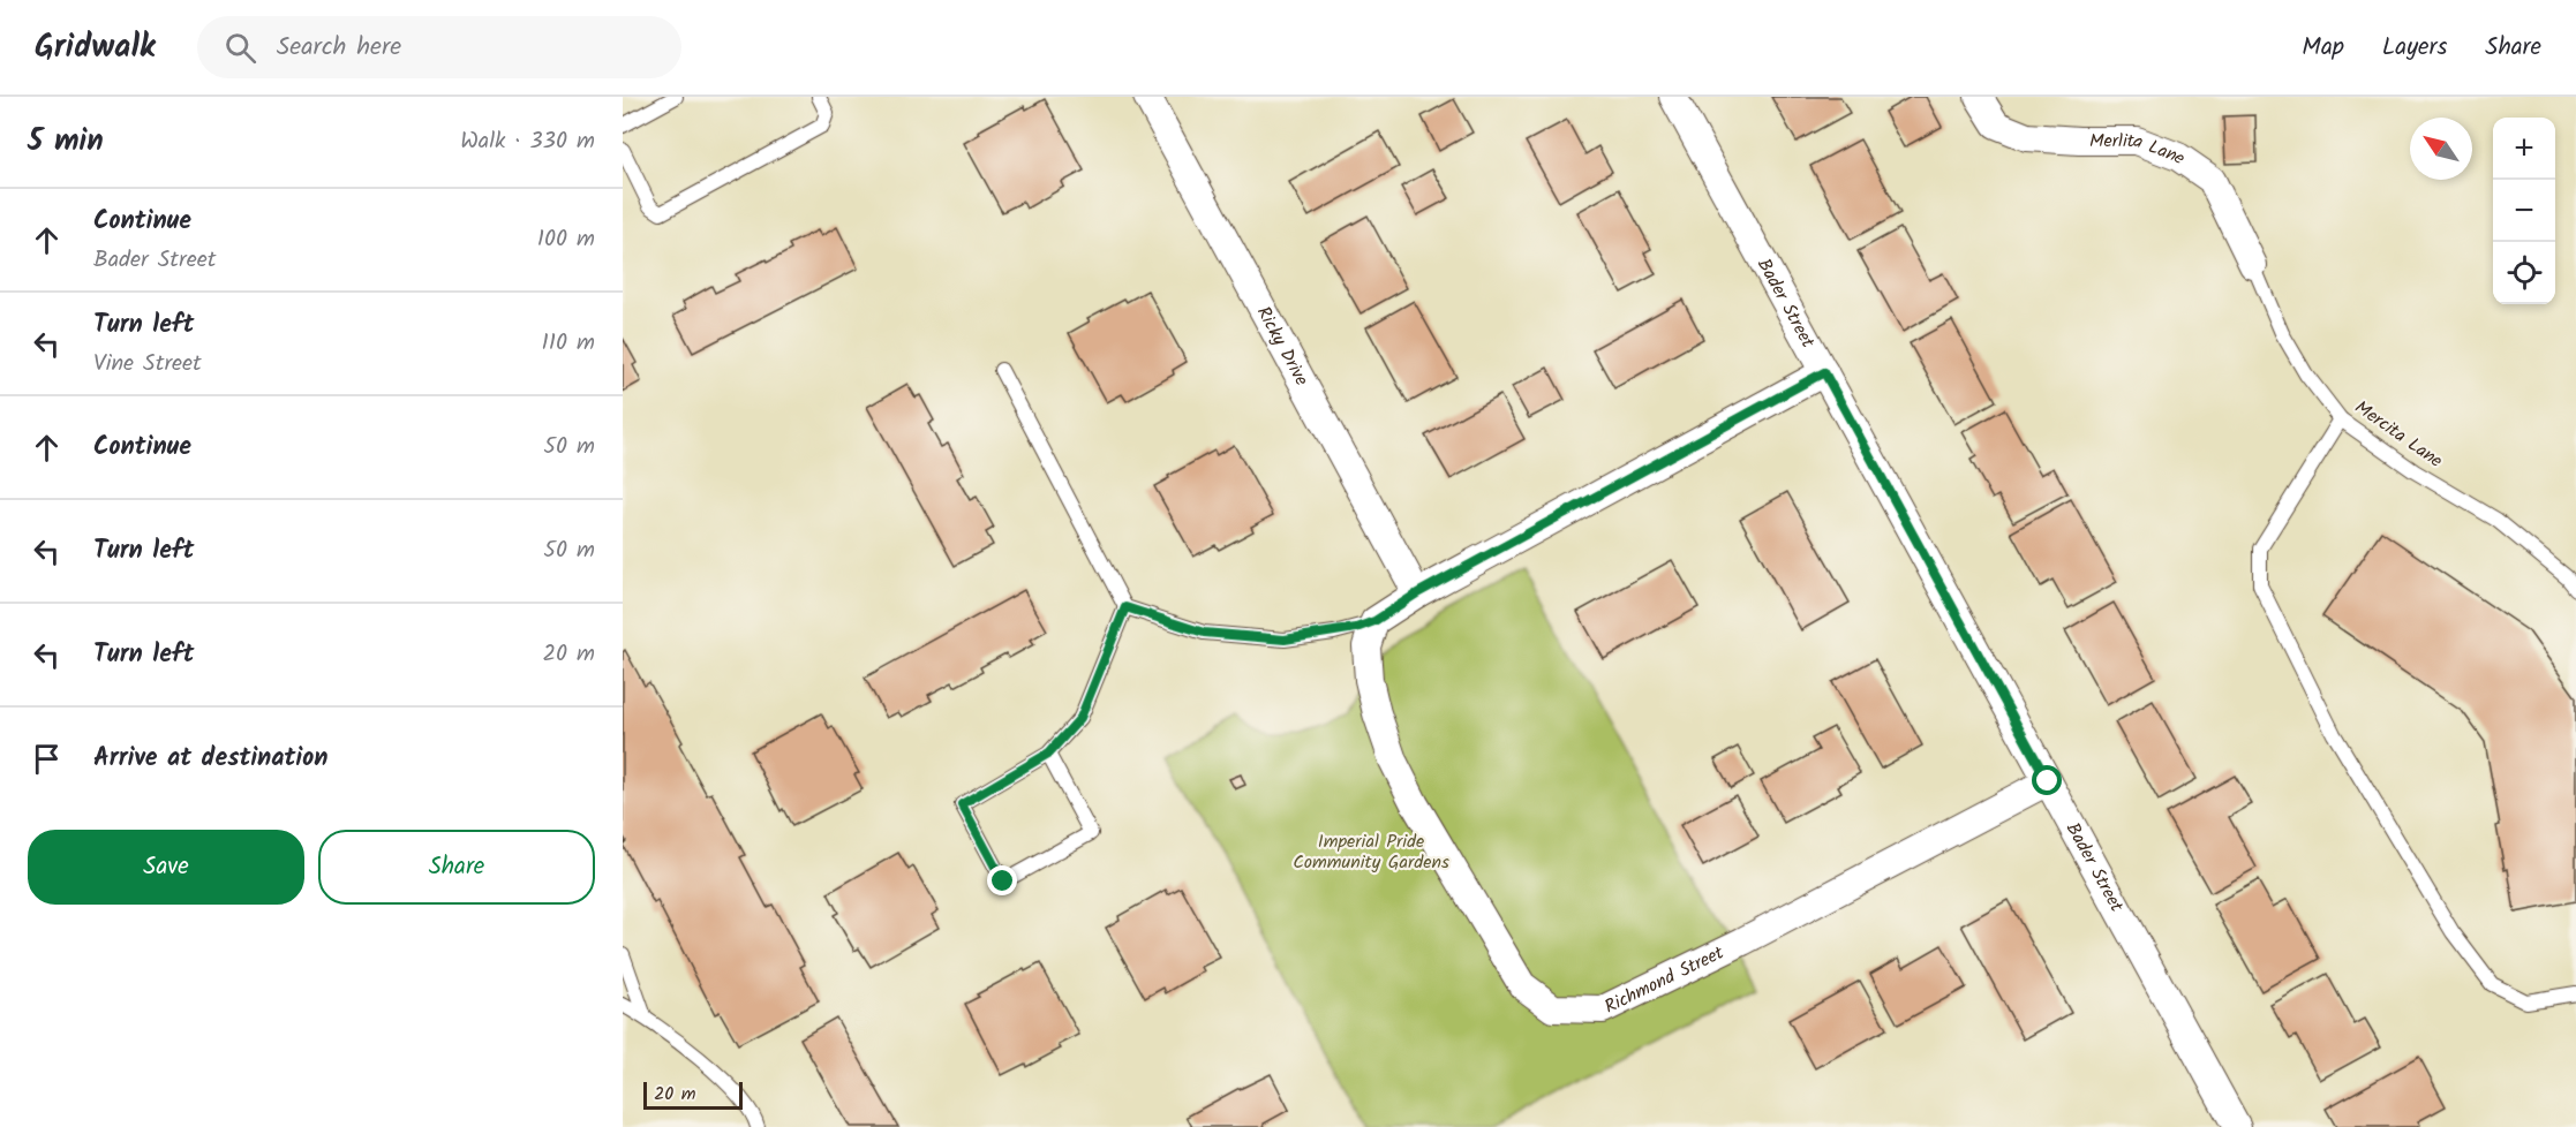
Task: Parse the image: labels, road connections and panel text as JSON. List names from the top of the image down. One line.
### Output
{"streets":{"street":["Merlita Lane","Bader Street","Ricky Drive","Richmond Street"],"lane":["Mercita Lane"]},"crossings":[["Merlita Lane","Mercita Lane"],["Bader Street","Richmond Street"]],"parks":["Imperial Pride Community Gardens"],"scale_bar":"20 m","north":"top left","page":{"header":"Gridwalk","search":"Search here","nav":["Map","Layers","Share"],"heading":["5 min","Walk · 330 m"],"map_buttons":["+","−"],"list":[["Continue","Bader Street","100 m"],["Turn left","Vine Street","110 m"],["Continue","50 m"],["Turn left","50 m"],["Turn left","20 m"],"Arrive at destination"],"buttons":["Save","Share"],"scale":"20 m"}}
